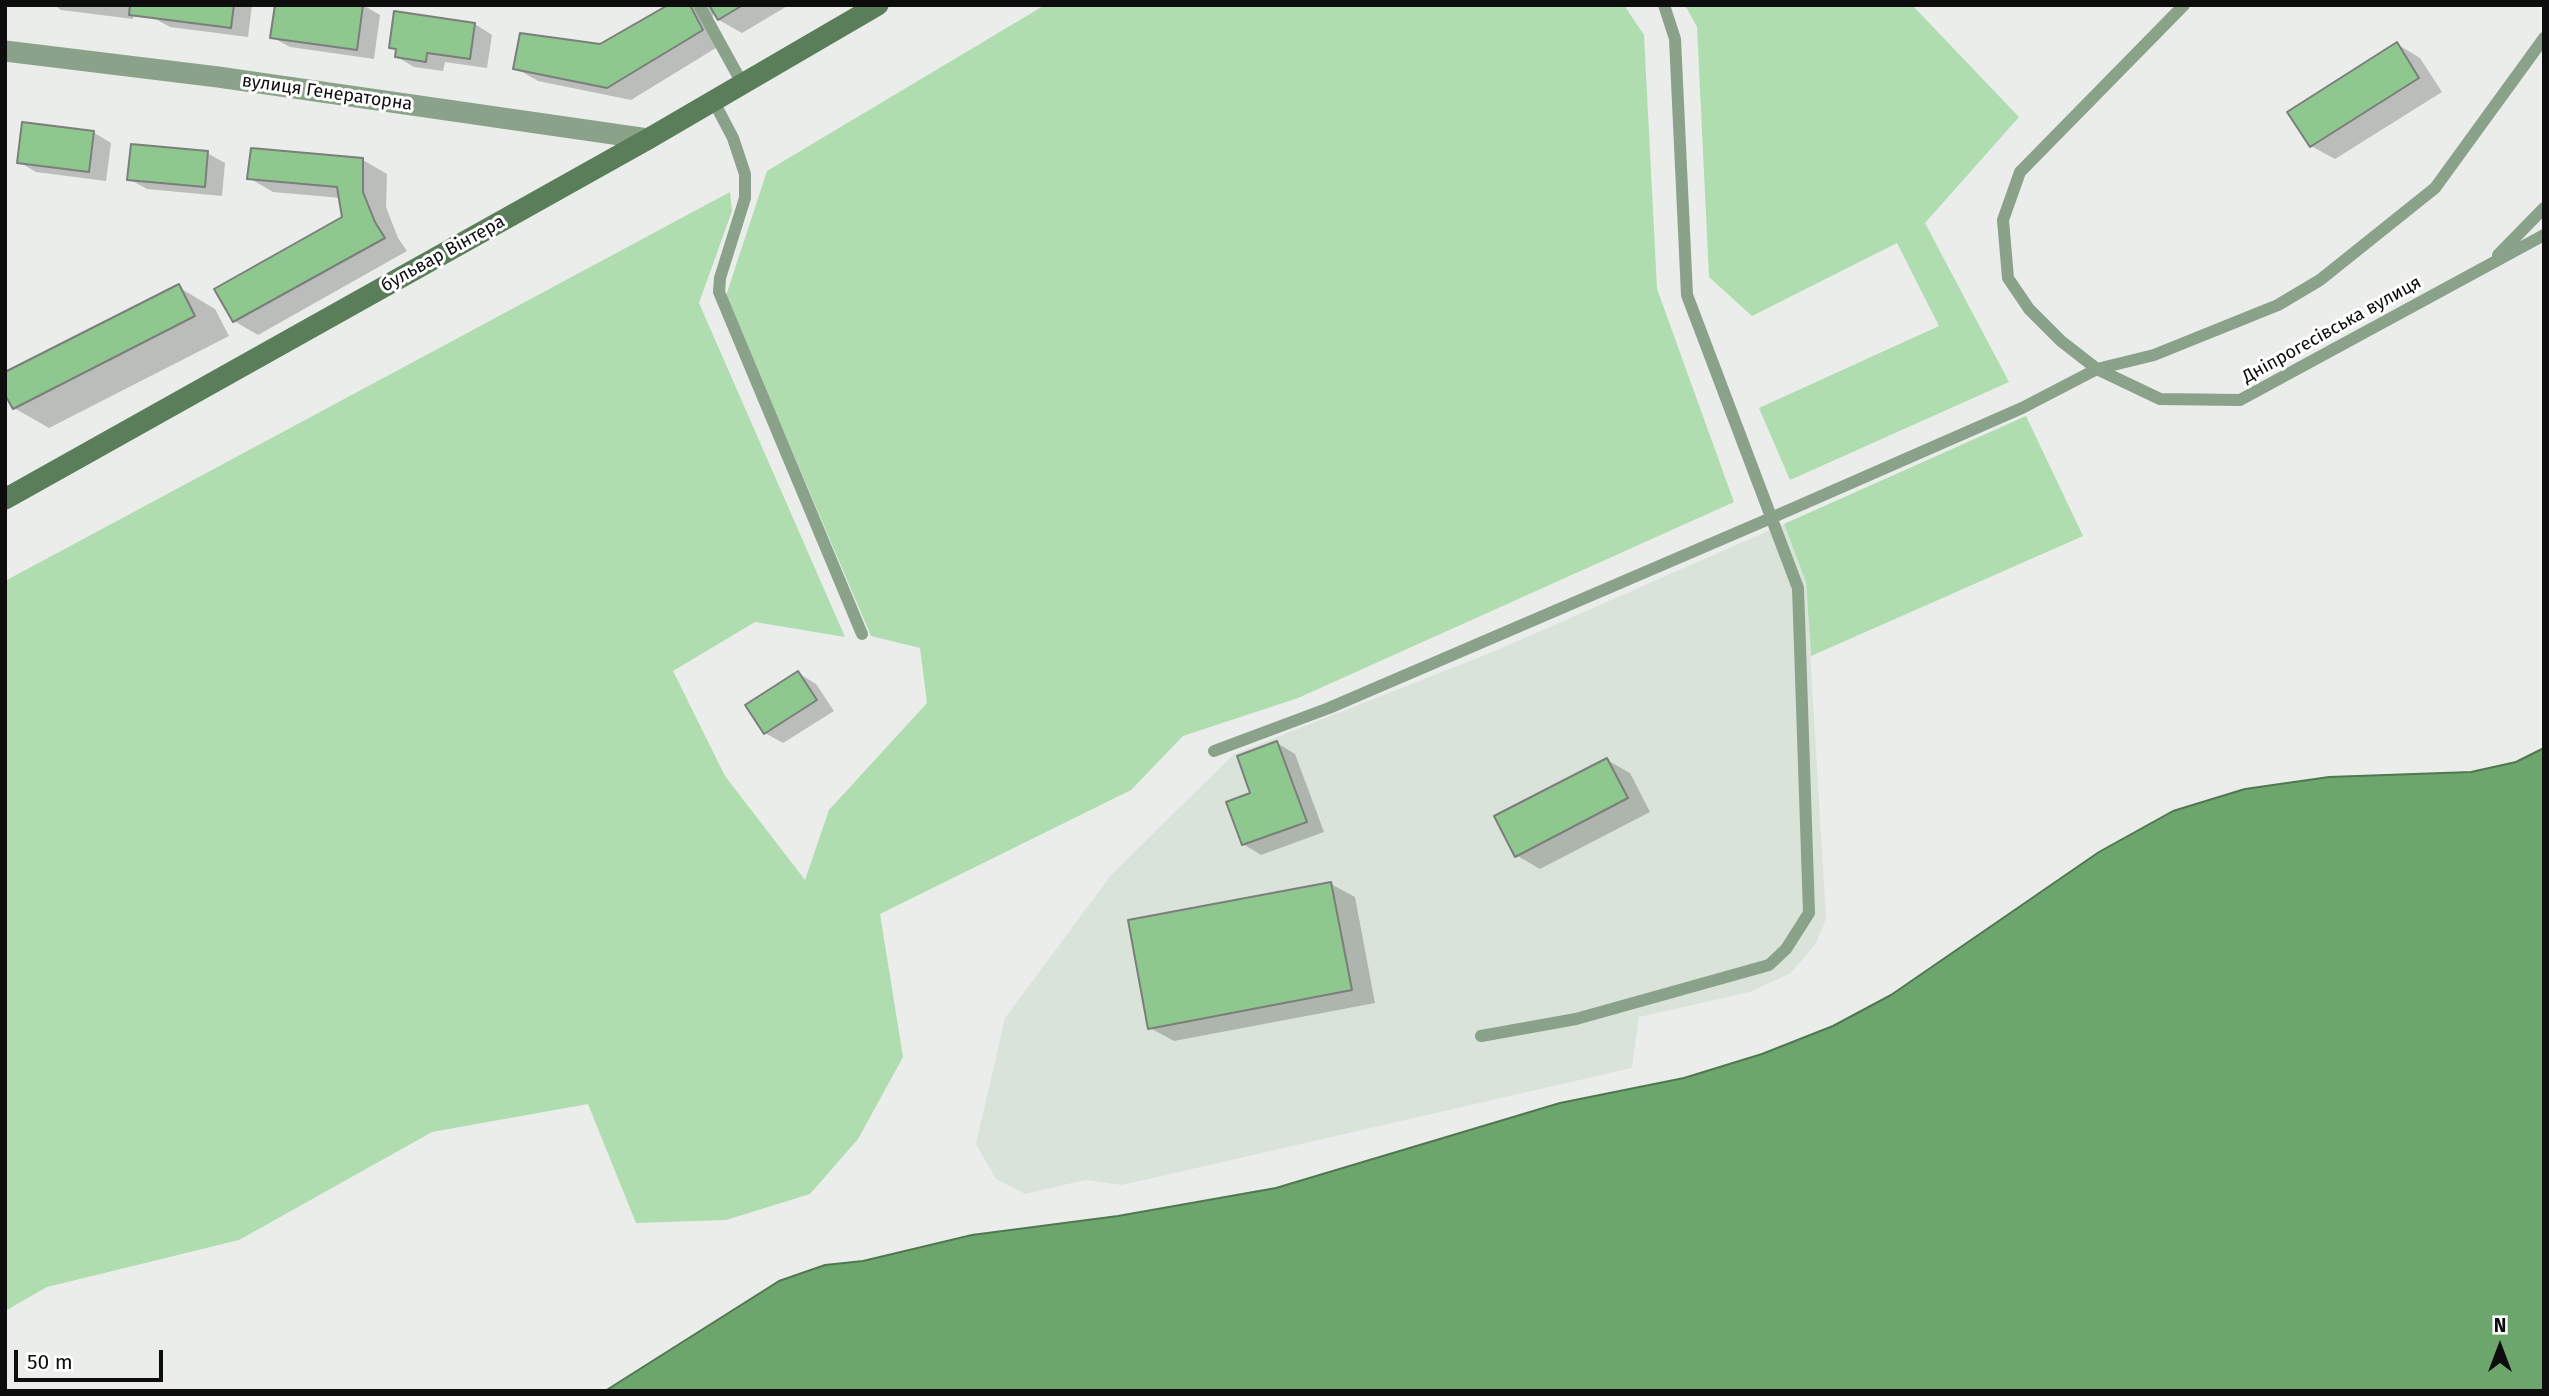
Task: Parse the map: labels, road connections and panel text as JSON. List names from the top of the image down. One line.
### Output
{"streets":{"street":["вулиця Генераторна","бульвар Вінтера"],"lane":["Дніпрогесівська вулиця"]},"crossings":[["вулиця Генераторна","бульвар Вінтера"]],"scale_bar":"50 m","north":"top"}
